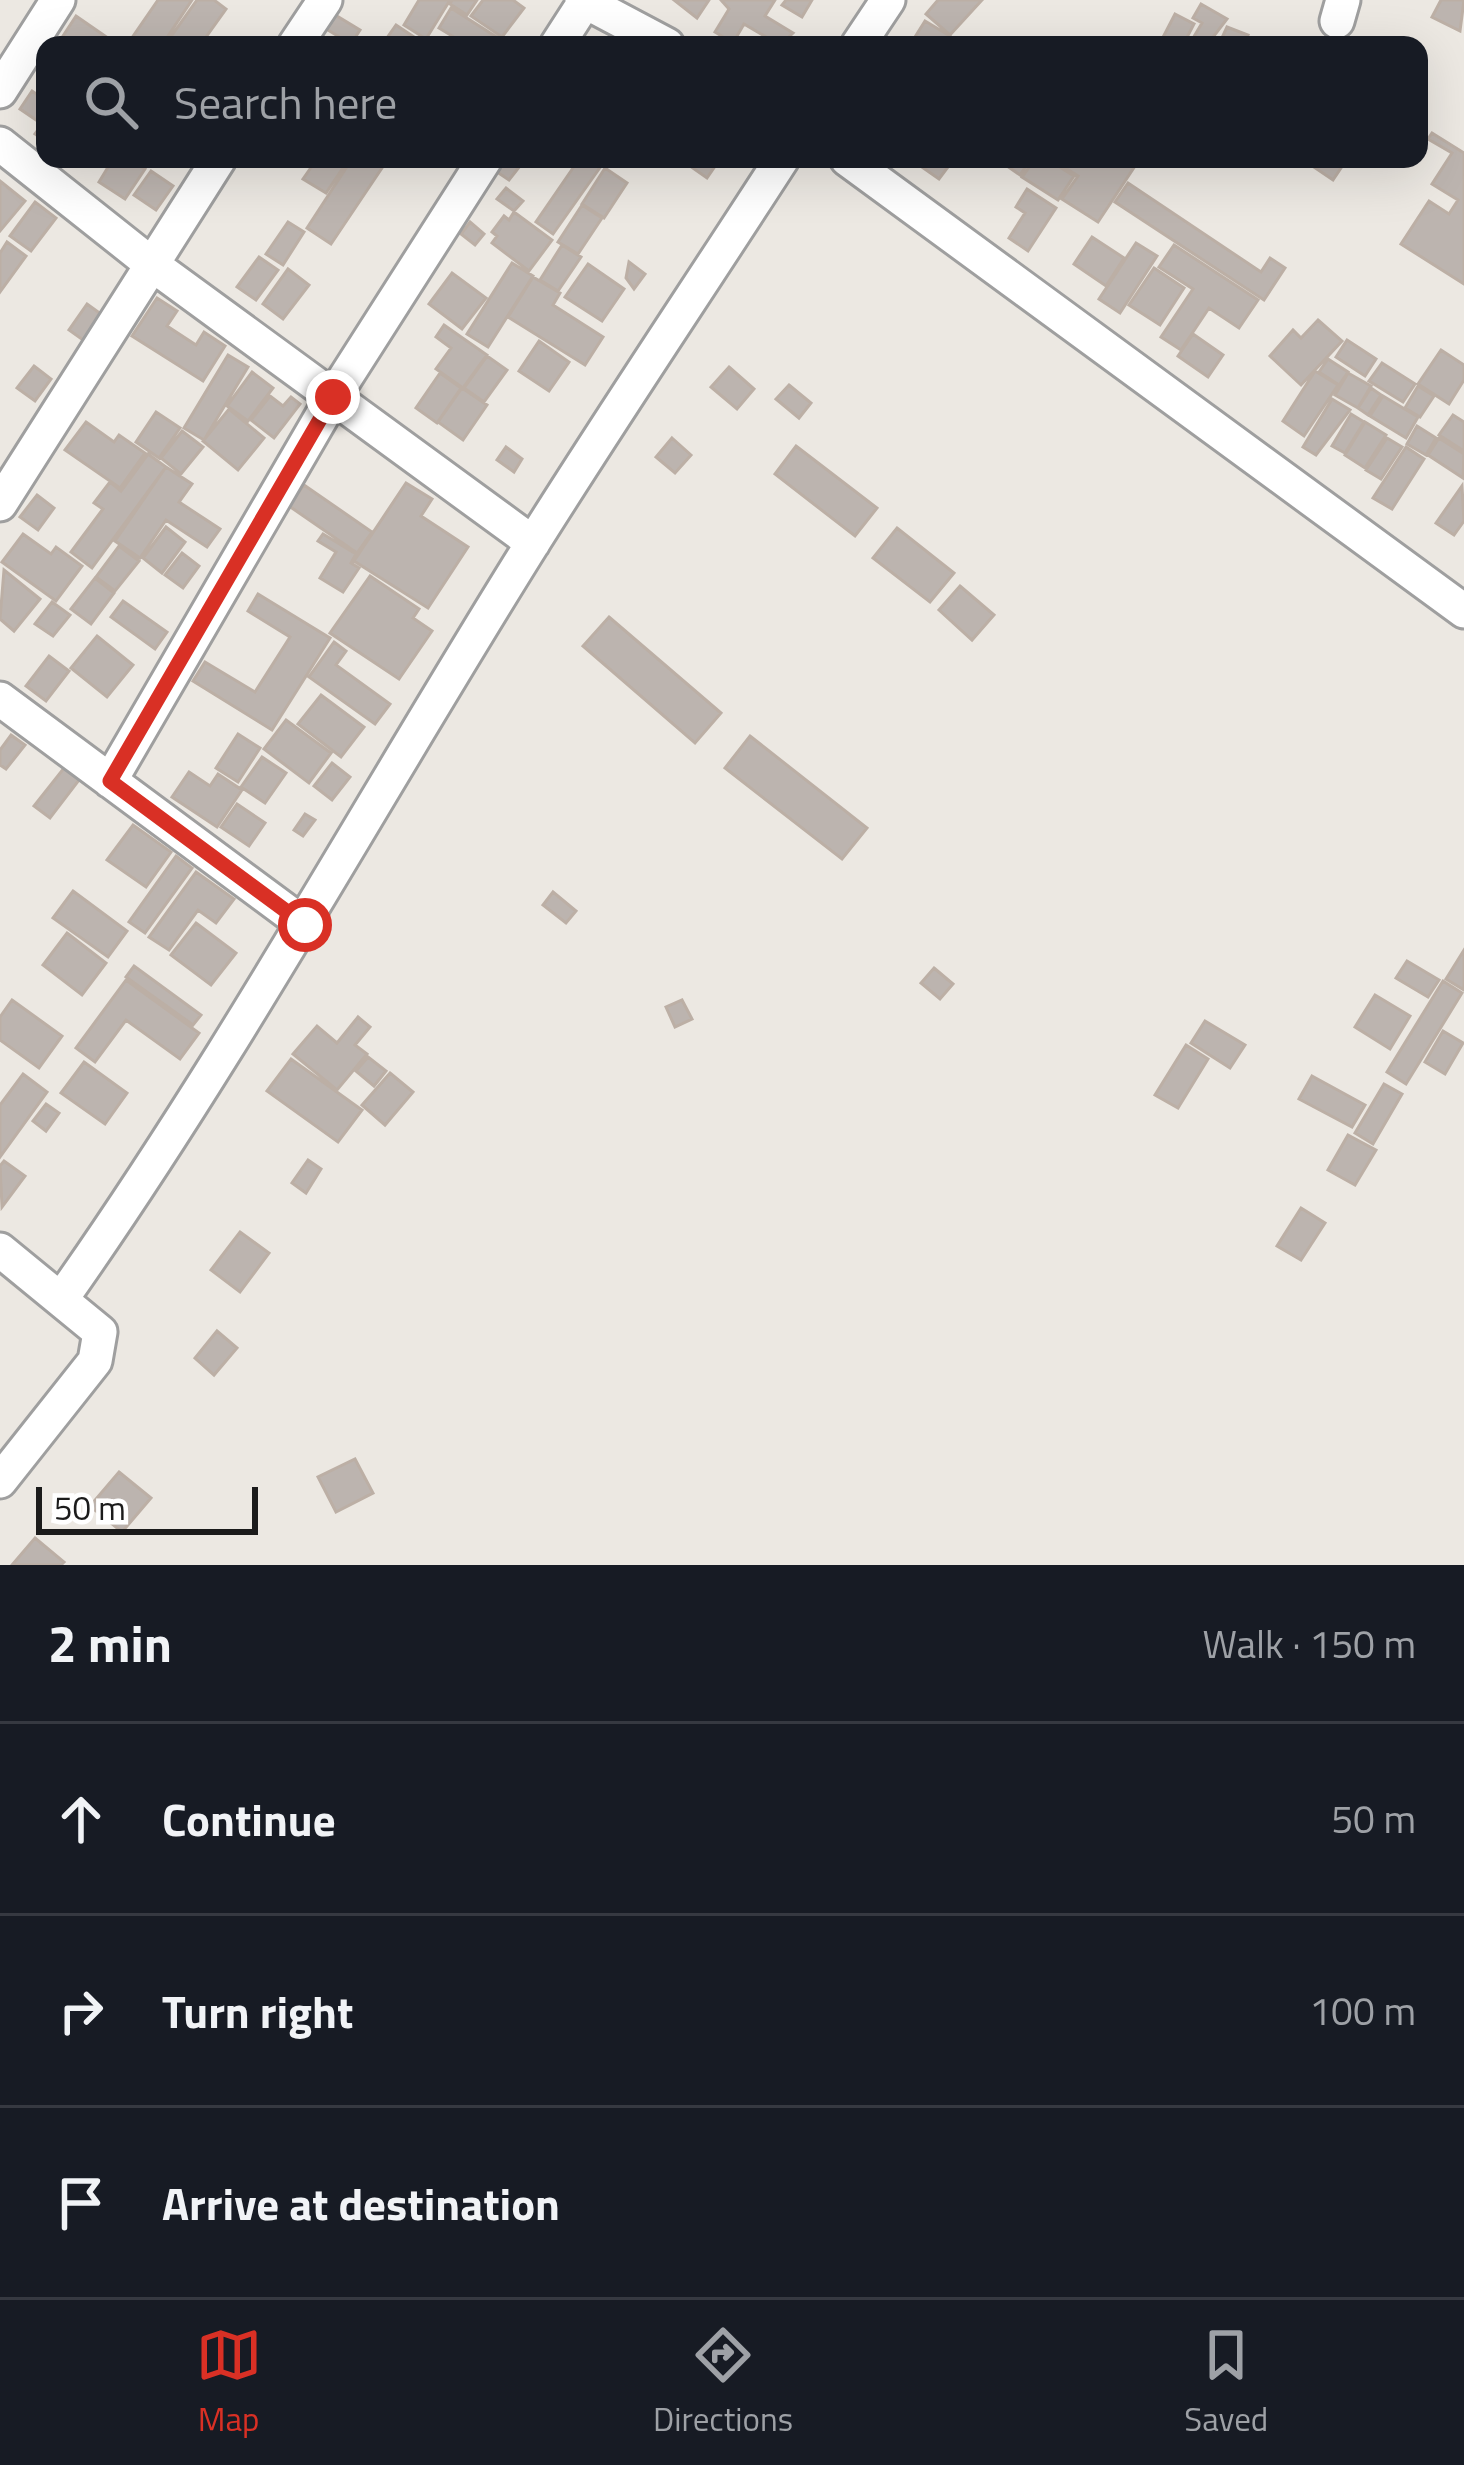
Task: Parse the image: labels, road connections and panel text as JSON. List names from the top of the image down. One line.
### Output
{"scale_bar":"50 m","page":{"search":"Search here","scale":"50 m","heading":["2 min","Walk · 150 m"],"list":[["Continue","50 m"],["Turn right","100 m"],"Arrive at destination"],"nav":["Map","Directions","Saved"]}}
